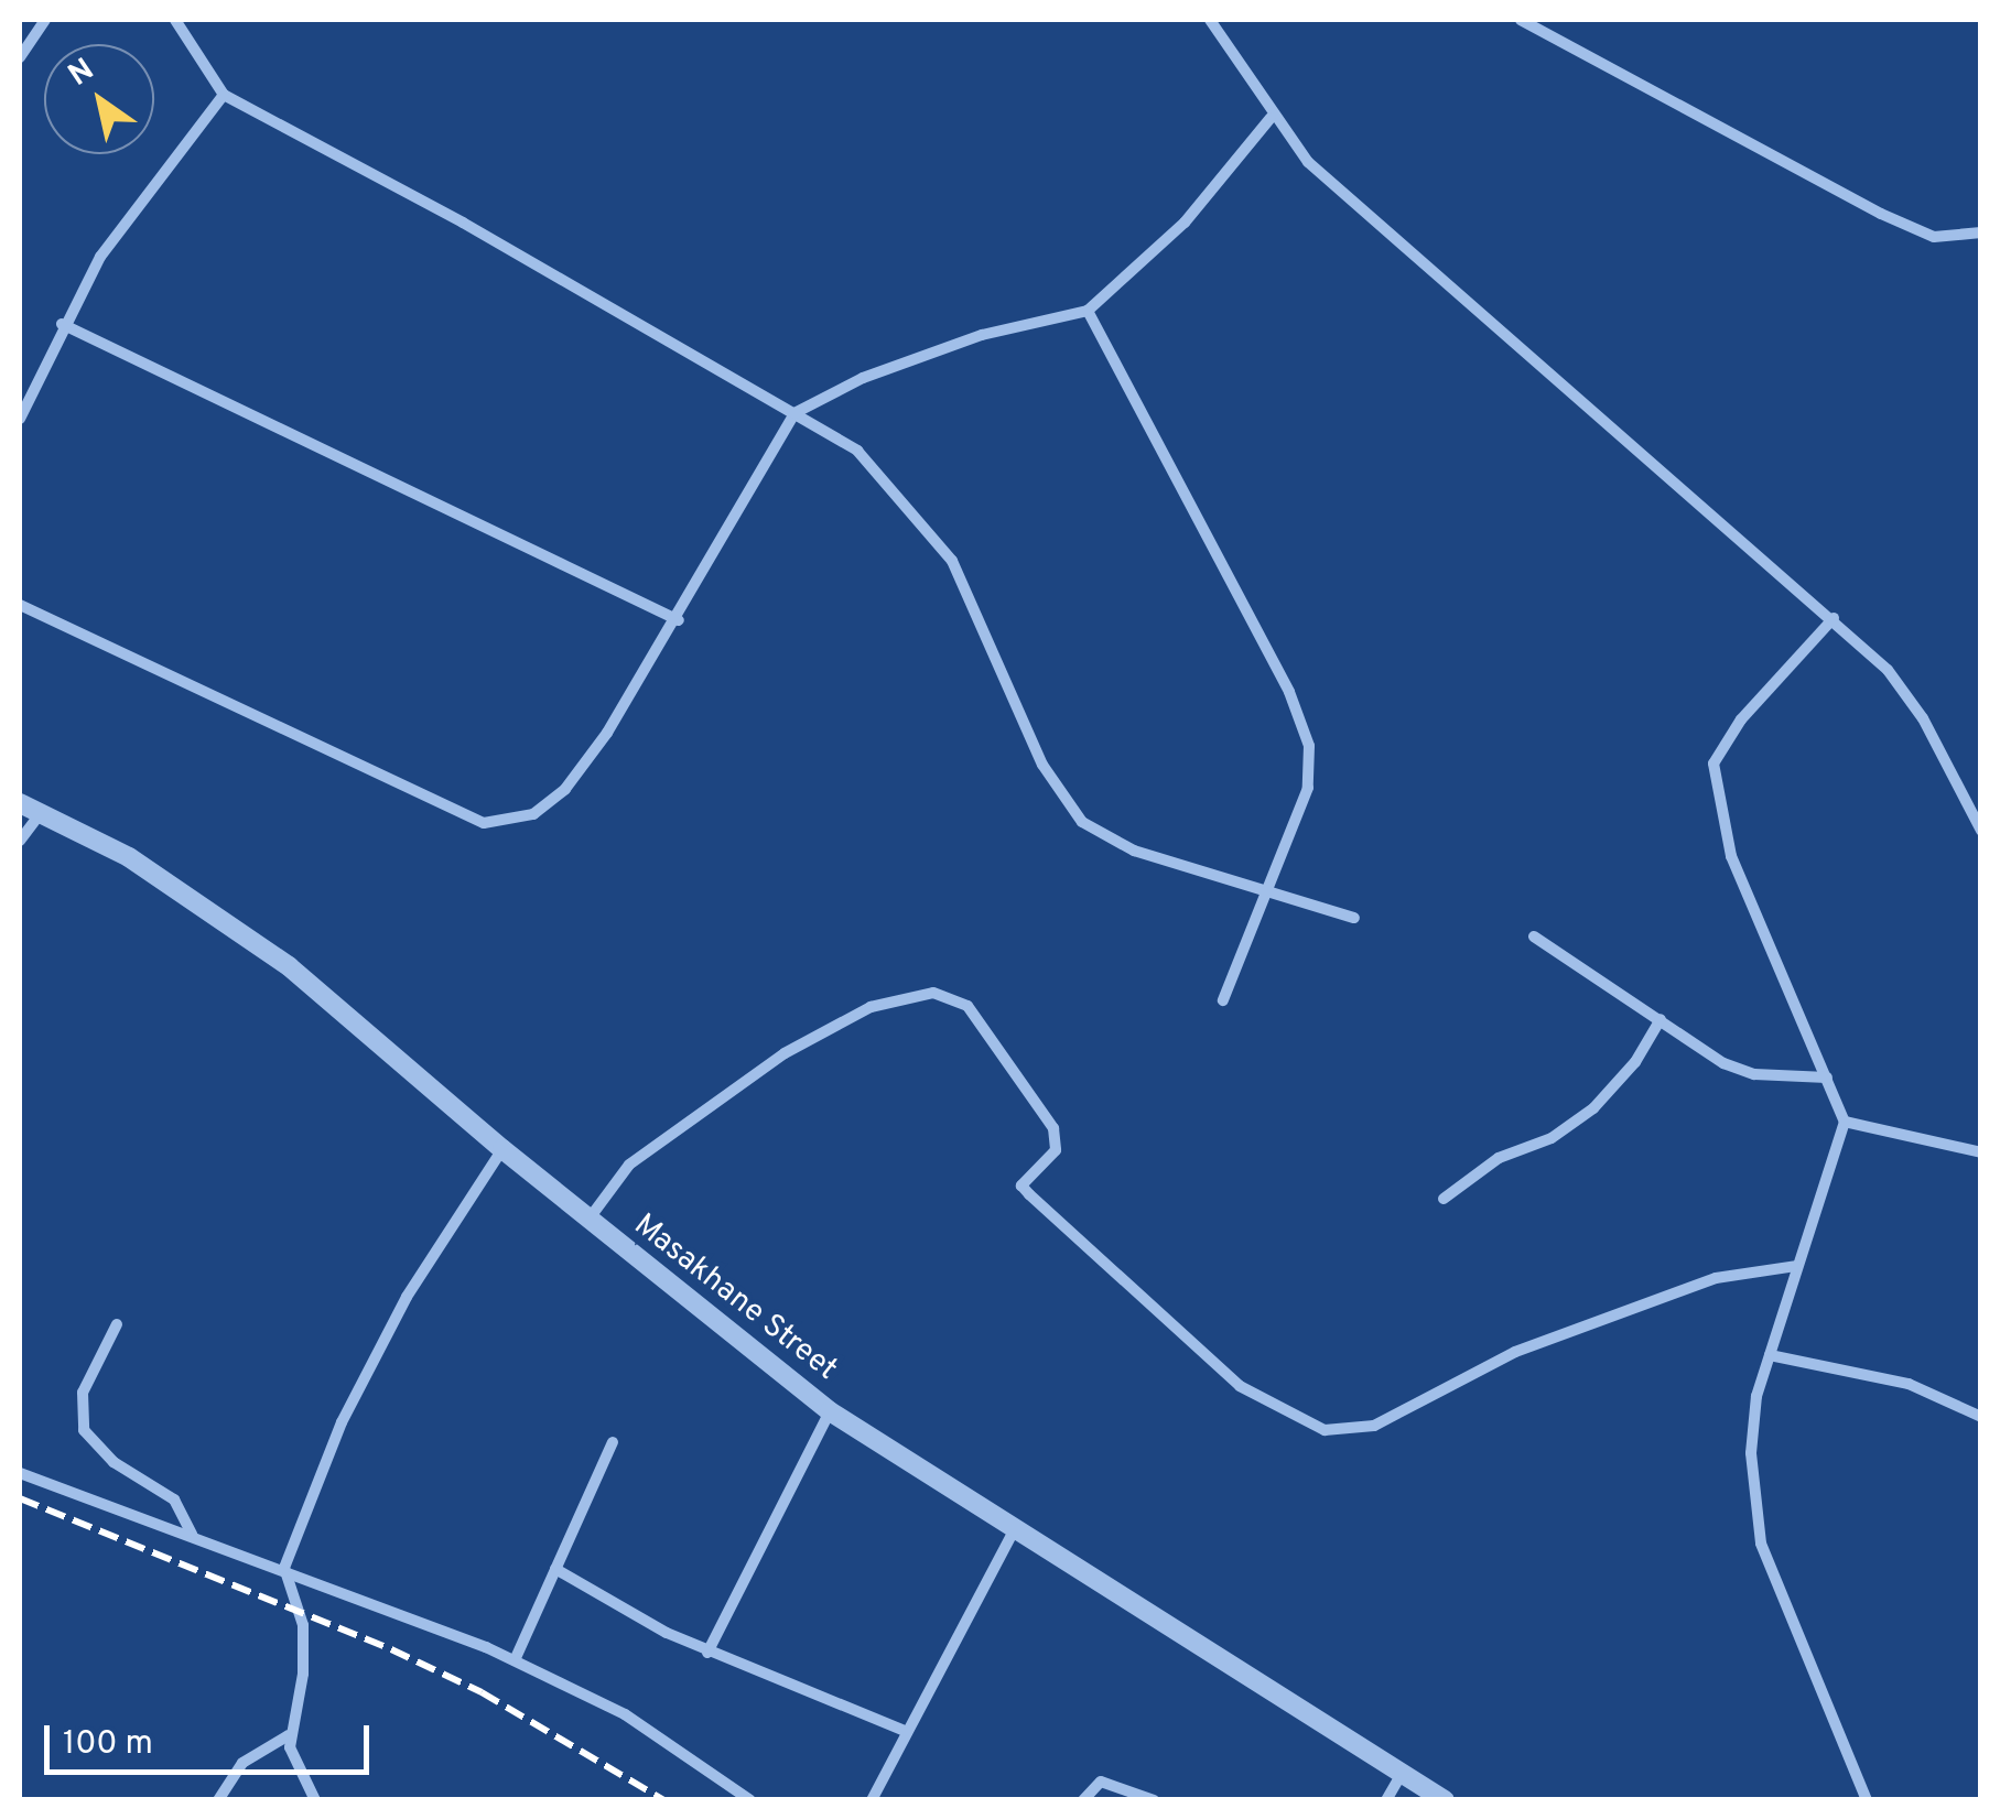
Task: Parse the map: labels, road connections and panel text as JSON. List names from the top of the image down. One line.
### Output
{"streets":{"street":["Masakhane Street"]},"scale_bar":"100 m","north":"top left"}
